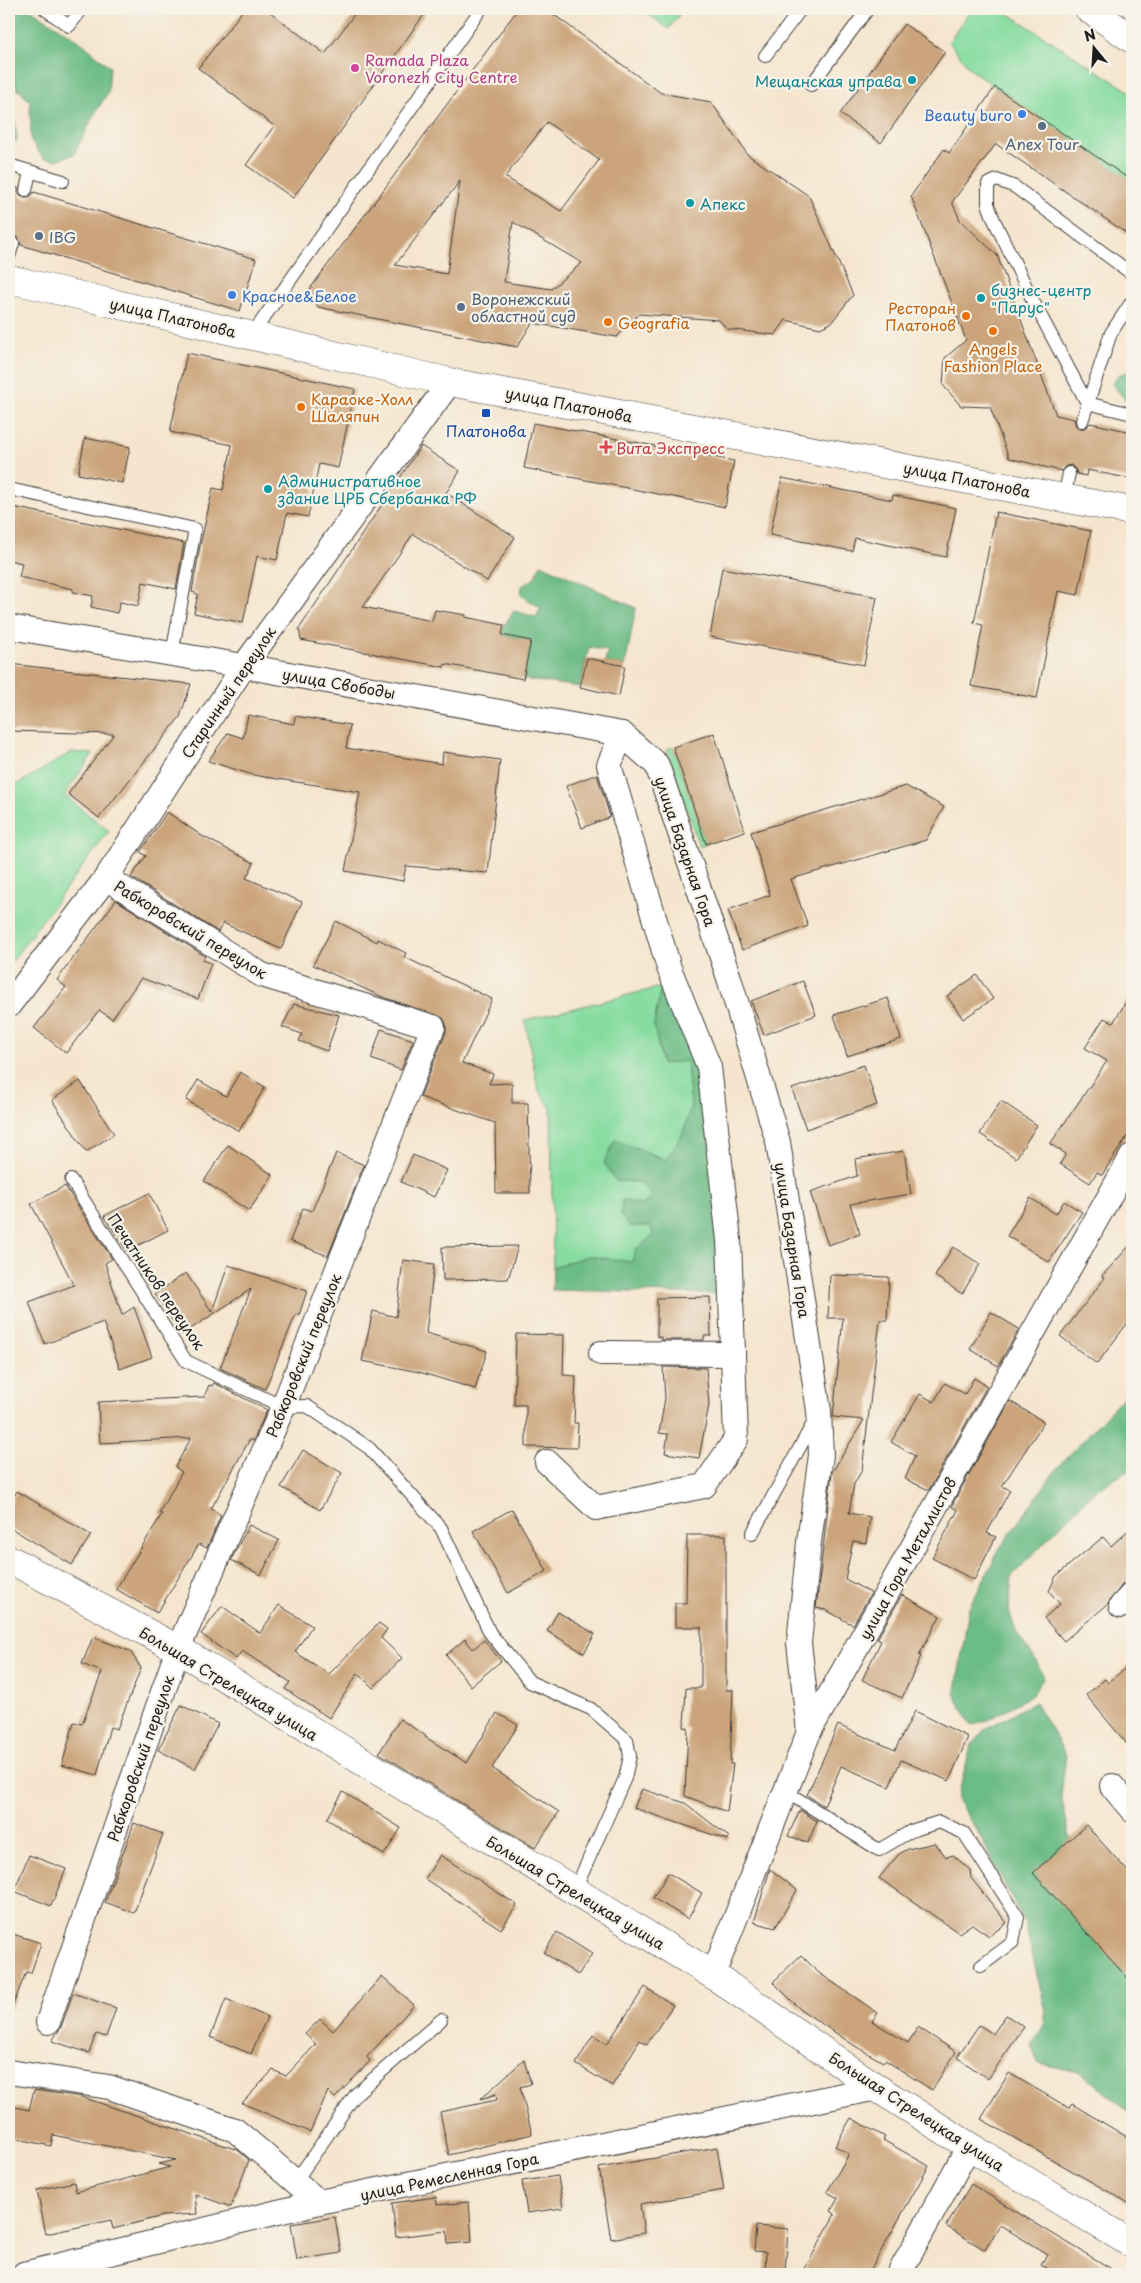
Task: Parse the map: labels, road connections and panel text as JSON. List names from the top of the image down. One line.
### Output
{"streets":{"street":["улица Платонова","улица Свободы","Старинный переулок","улица Базарная Гора","Рабкоровский переулок","улица Гора Металлистов","Большая Стрелецкая улица","улица Ремесленная Гора"],"lane":["Печатников переулок"]},"crossings":[["улица Платонова","Старинный переулок"],["улица Свободы","Старинный переулок"],["улица Свободы","улица Базарная Гора"],["Старинный переулок","Рабкоровский переулок"],["улица Базарная Гора","улица Гора Металлистов"],["Рабкоровский переулок","Печатников переулок"],["Рабкоровский переулок","Большая Стрелецкая улица"],["Печатников переулок","Большая Стрелецкая улица"],["улица Гора Металлистов","Большая Стрелецкая улица"],["Большая Стрелецкая улица","улица Ремесленная Гора"]],"places":{"other":["Ramada Plaza Voronezh City Centre","Мещанская управа","Beauty buro","Anex Tour","Апекс","IBG","Красное&Белое","бизнес-центр \"Парус\"","Воронежский областной суд","Ресторан Платонов","Geografia","Angels Fashion Place","Караоке-Холл Шаляпин","Административное здание ЦРБ Сбербанка РФ"],"transit":["Платонова"],"health":["Вита Экспресс"]},"north":"top"}
